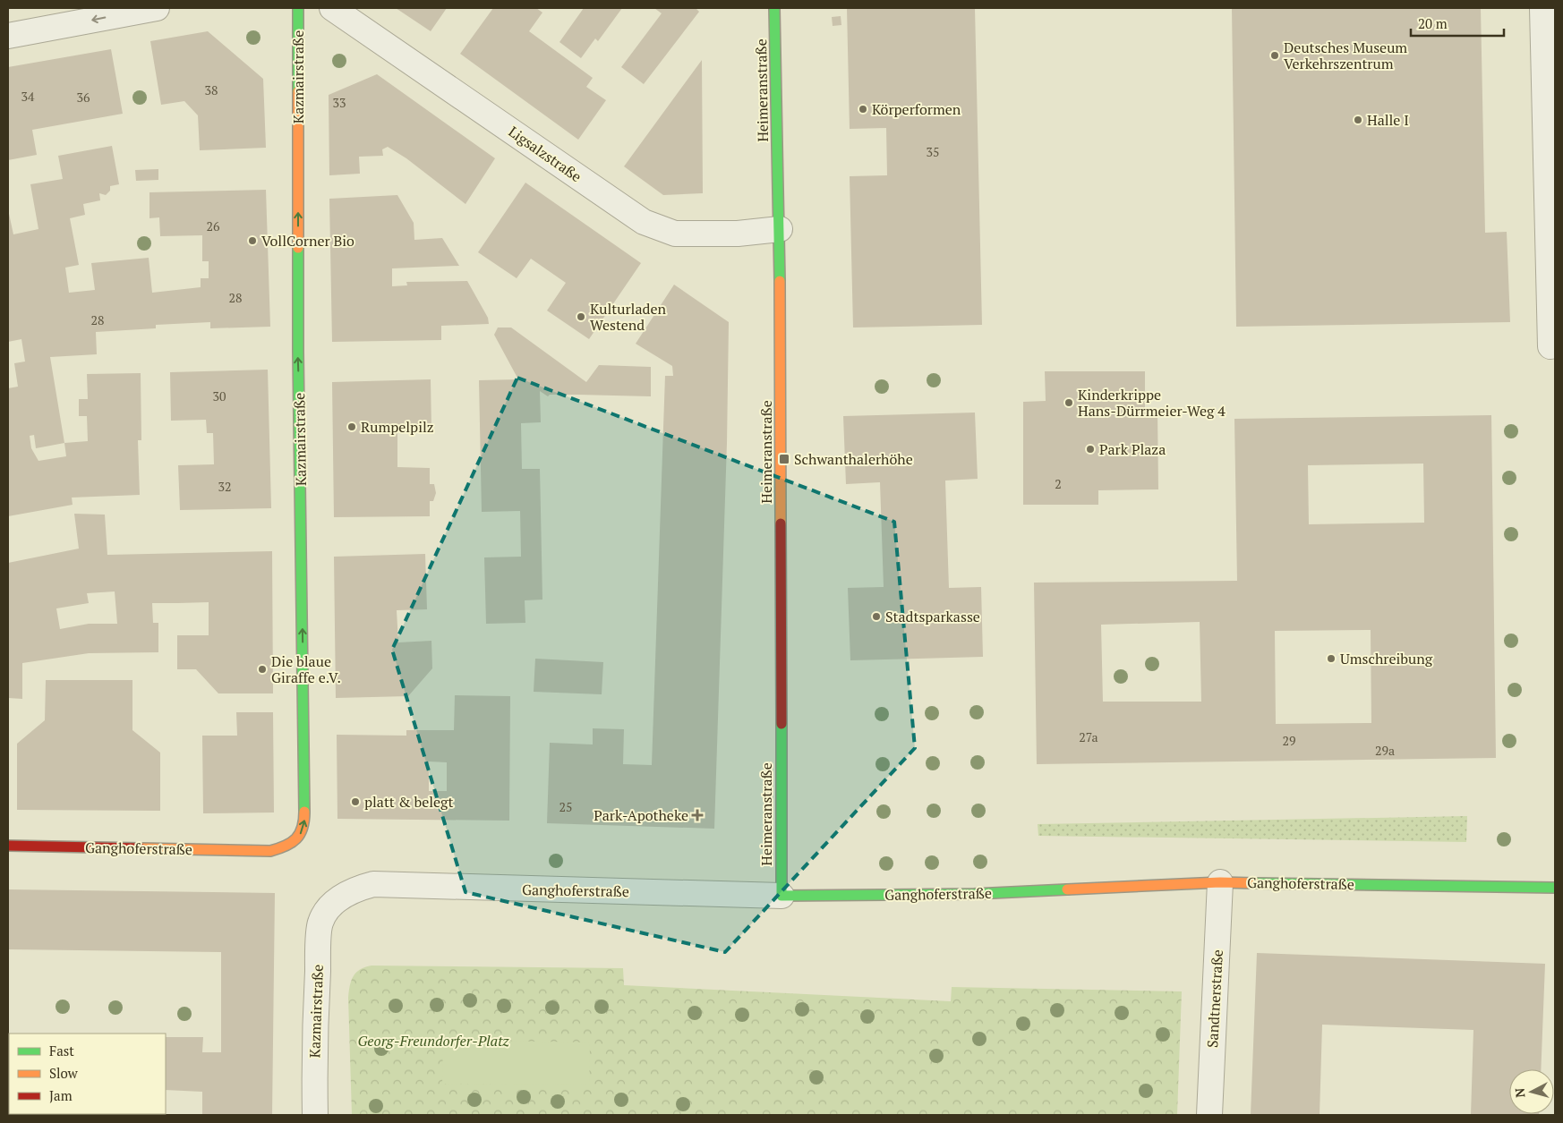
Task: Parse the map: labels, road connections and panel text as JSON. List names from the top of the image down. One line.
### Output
{"streets":{"street":["Kazmairstraße","Heimeranstraße","Ligsalzstraße","Ganghoferstraße","Sandtnerstraße"]},"crossings":[["Kazmairstraße","Ganghoferstraße"],["Heimeranstraße","Ligsalzstraße"],["Heimeranstraße","Ganghoferstraße"],["Ganghoferstraße","Sandtnerstraße"]],"one_way":["Kazmairstraße"],"parks":["Georg-Freundorfer-Platz"],"places":{"other":["Deutsches Museum Verkehrszentrum","Körperformen","Halle I","VollCorner Bio","Kulturladen Westend","Kinderkrippe Hans-Dürrmeier-Weg 4","Rumpelpilz","Park Plaza","Stadtsparkasse","Umschreibung","Die blaue Giraffe e.V.","platt & belegt"],"transit":["Schwanthalerhöhe"],"health":["Park-Apotheke"]},"house_numbers":["38","34","36","33","35","26","28","28","30","2","32","27a","29","29a","25"],"legend":["Fast","Slow","Jam"],"scale_bar":"20 m","north":"left"}
